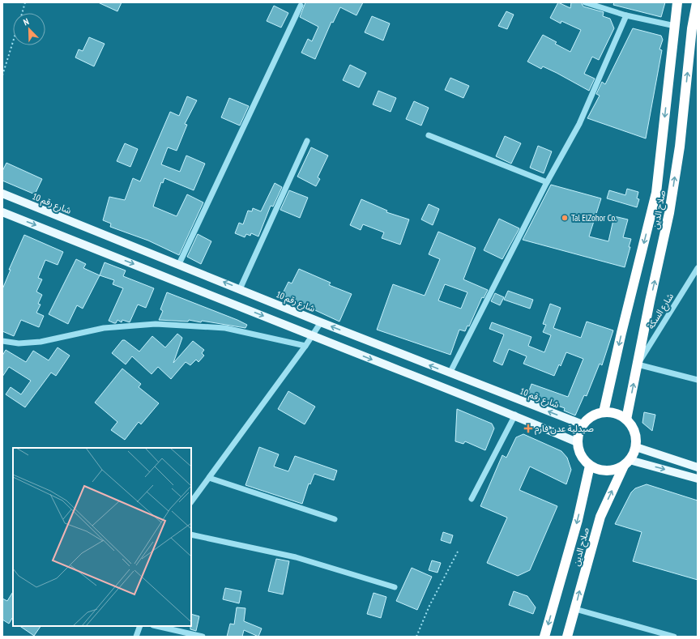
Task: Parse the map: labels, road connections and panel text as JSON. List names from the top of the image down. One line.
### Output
{"streets":{"highway":["صلاح الدين"],"main road":["شارع رقم 10"],"street":["شارع السكة"]},"crossings":[["شارع رقم 10","صلاح الدين"],["صلاح الدين","شارع السكة"]],"places":{"other":["Tal ElZohor Co."],"health":["صيدلية عدن فارم"]},"north":"top left"}
